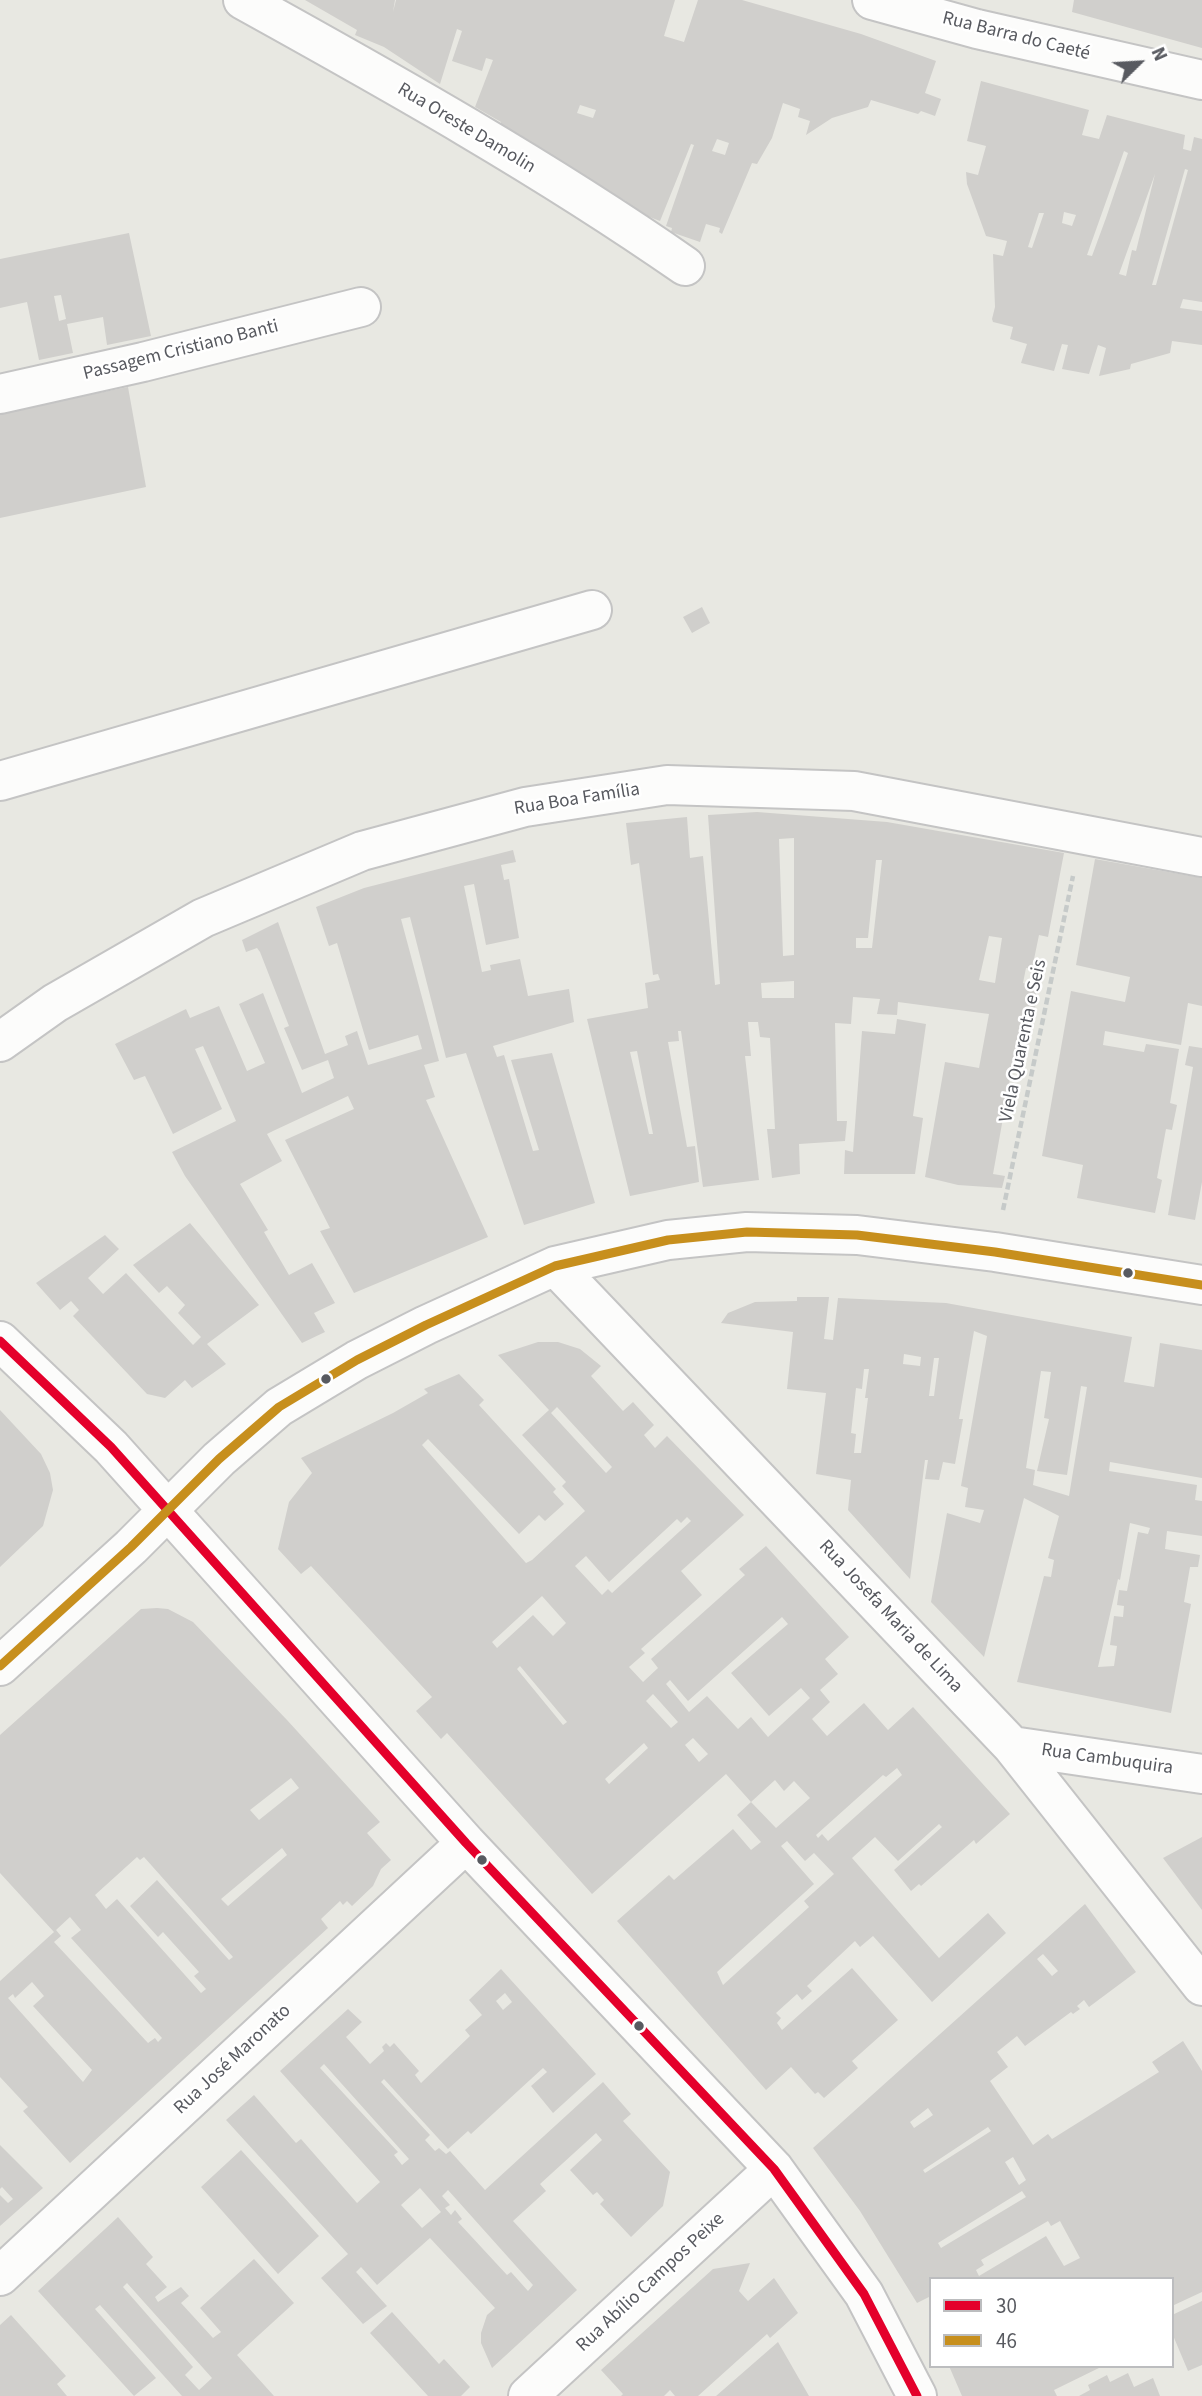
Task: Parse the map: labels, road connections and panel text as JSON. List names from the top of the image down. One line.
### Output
{"streets":{"street":["Rua Barra do Caeté","Rua Oreste Damolin","Passagem Cristiano Banti","Rua Boa Família","Rua Josefa Maria de Lima","Rua Cambuquira","Rua José Maronato","Rua Abílio Campos Peixe"],"path":["Viela Quarenta e Seis"]},"crossings":[["Rua Boa Família","Viela Quarenta e Seis"],["Rua Josefa Maria de Lima","Rua Cambuquira"]],"lines":["transit line 46","transit line 30"],"legend":["30","46"],"north":"top right"}
